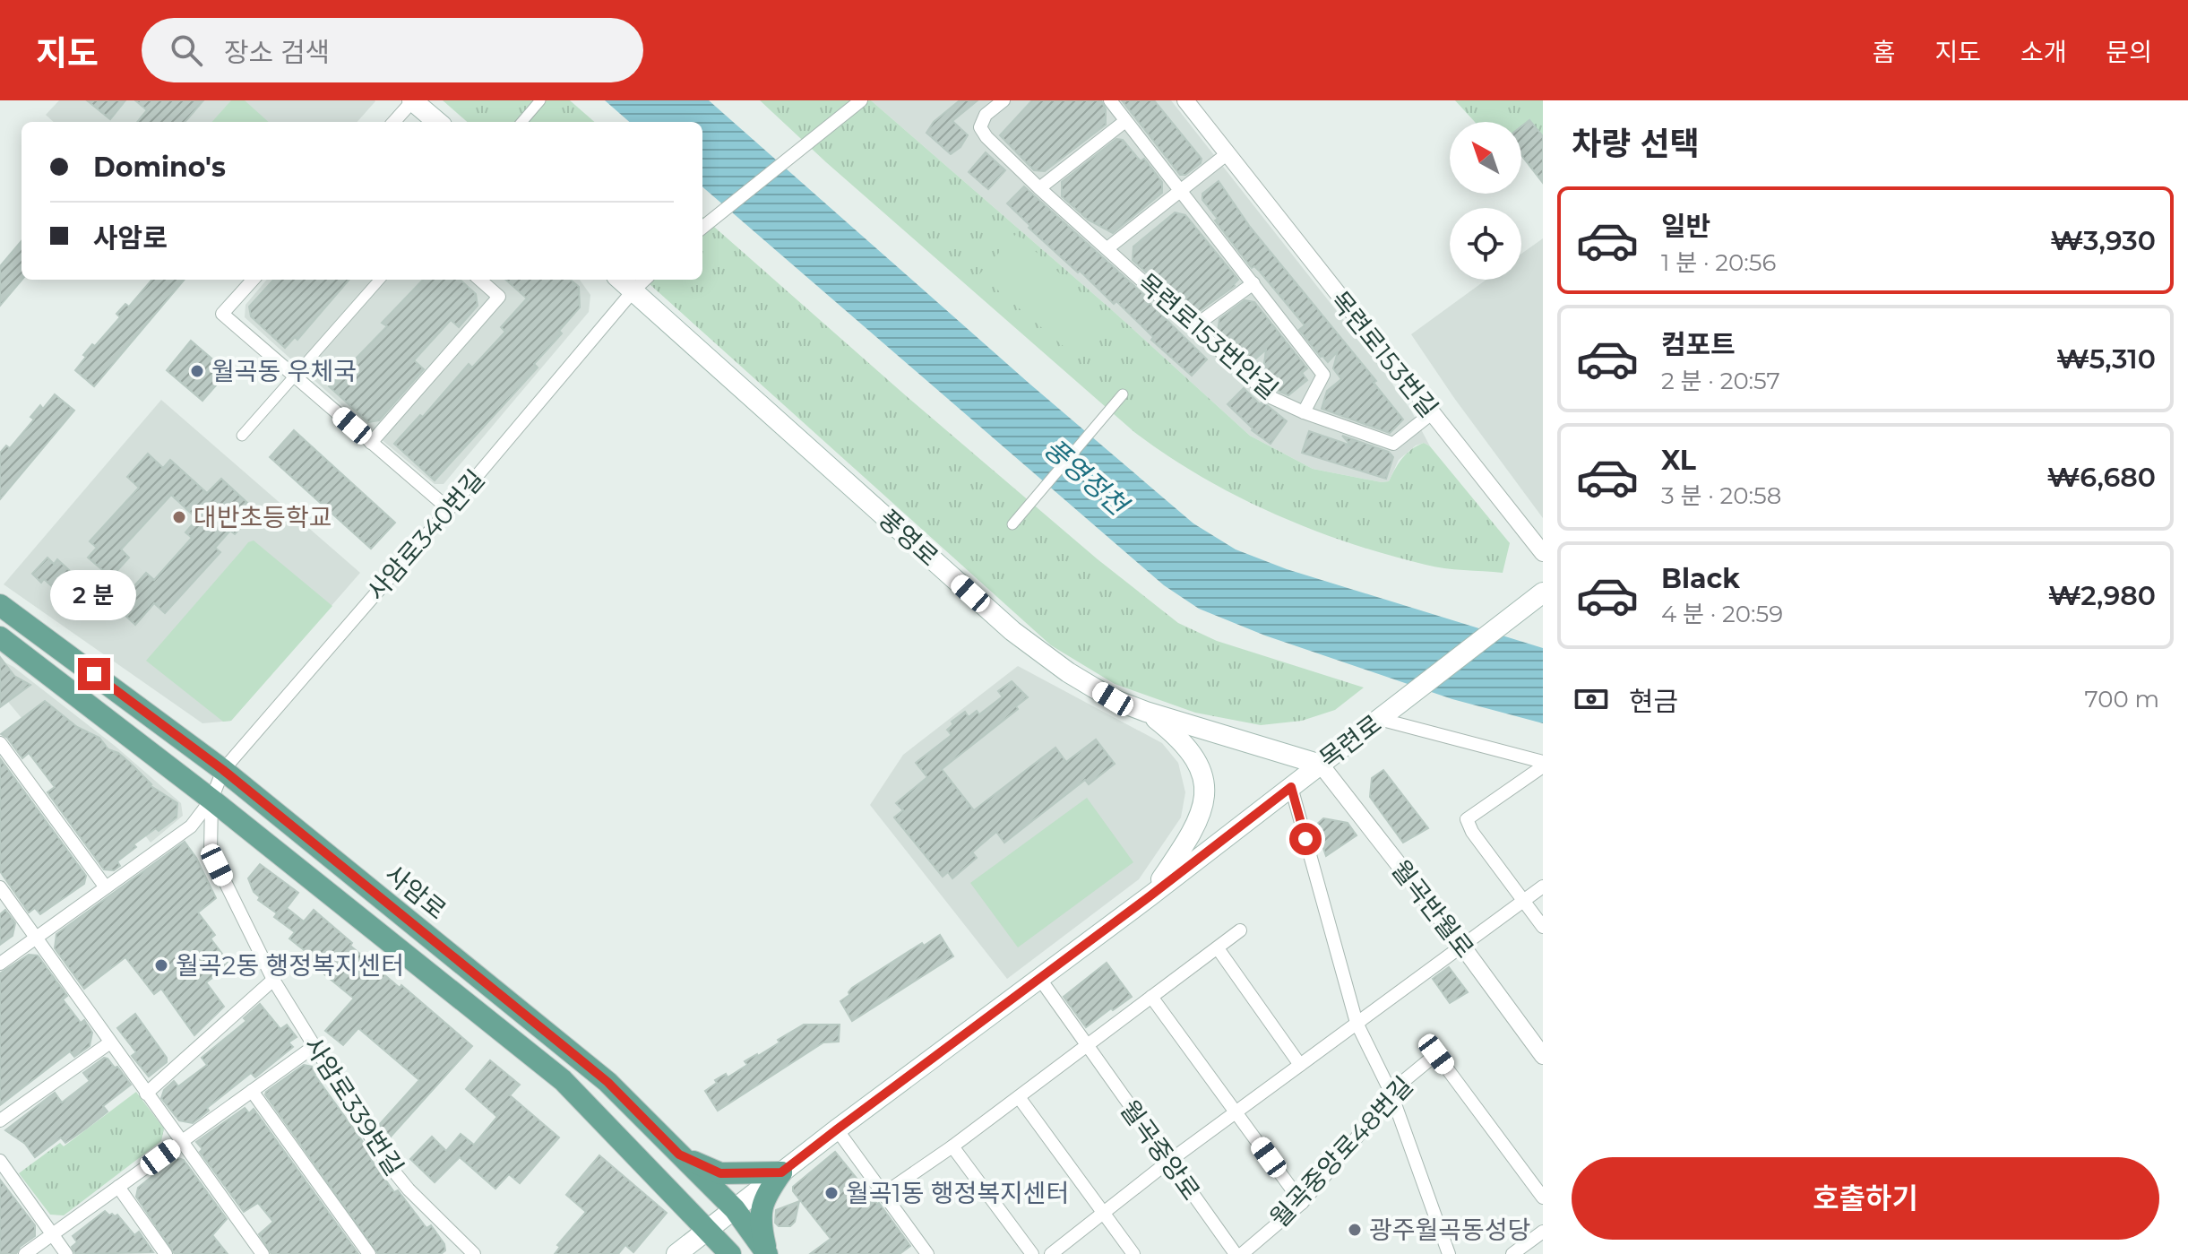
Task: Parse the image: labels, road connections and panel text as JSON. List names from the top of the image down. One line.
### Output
{"streets":{"main road":["풍영로","목련로","사암로"],"street":["목련로153번안길","목련로153번길","사암로340번길","월곡반월로","사암로339번길","월곡중앙로","월곡중앙로48번길"]},"crossings":[["목련로153번안길","목련로153번길"],["사암로340번길","풍영로"],["사암로340번길","사암로"],["사암로340번길","사암로339번길"],["풍영로","목련로"],["풍영로","월곡반월로"],["목련로","사암로"],["목련로","월곡반월로"],["목련로","월곡중앙로"]],"water":["풍영정천"],"places":["월곡동 우체국","대반초등학교","월곡2동 행정복지센터","월곡1동 행정복지센터","광주월곡동성당"],"north":"top left","page":{"header":"지도","search":"장소 검색","nav":["홈","지도","소개","문의"],"heading":"차량 선택","banner":["Domino's","사암로"],"list":[{"name":"일반","note":"1 분 · 20:56","value":"₩3,930"},{"name":"컴포트","note":"2 분 · 20:57","value":"₩5,310"},{"name":"XL","note":"3 분 · 20:58","value":"₩6,680"},{"name":"Black","note":"4 분 · 20:59","value":"₩2,980"}],"bubble":"2 분","pay":["현금","700 m"],"buttons":"호출하기"}}
